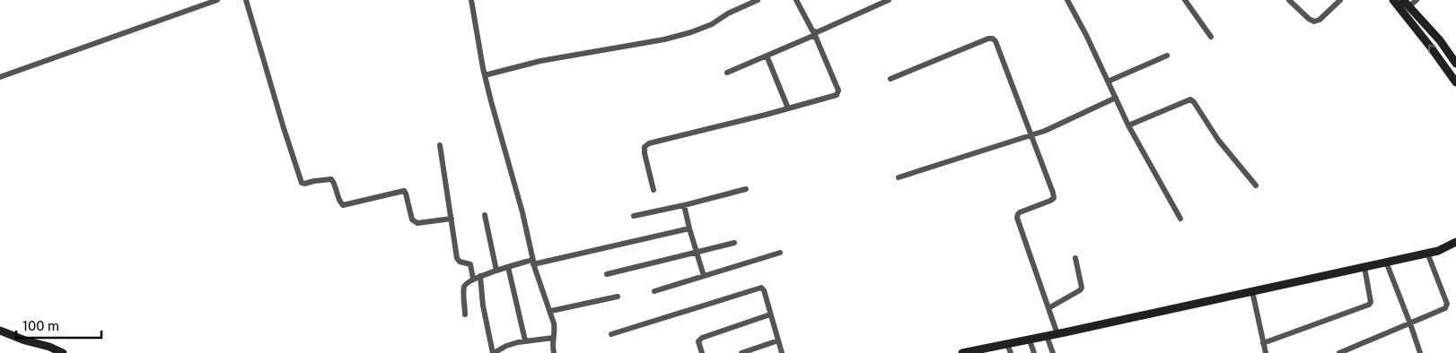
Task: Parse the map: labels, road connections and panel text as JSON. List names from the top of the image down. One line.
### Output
{"scale_bar":"100 m"}
